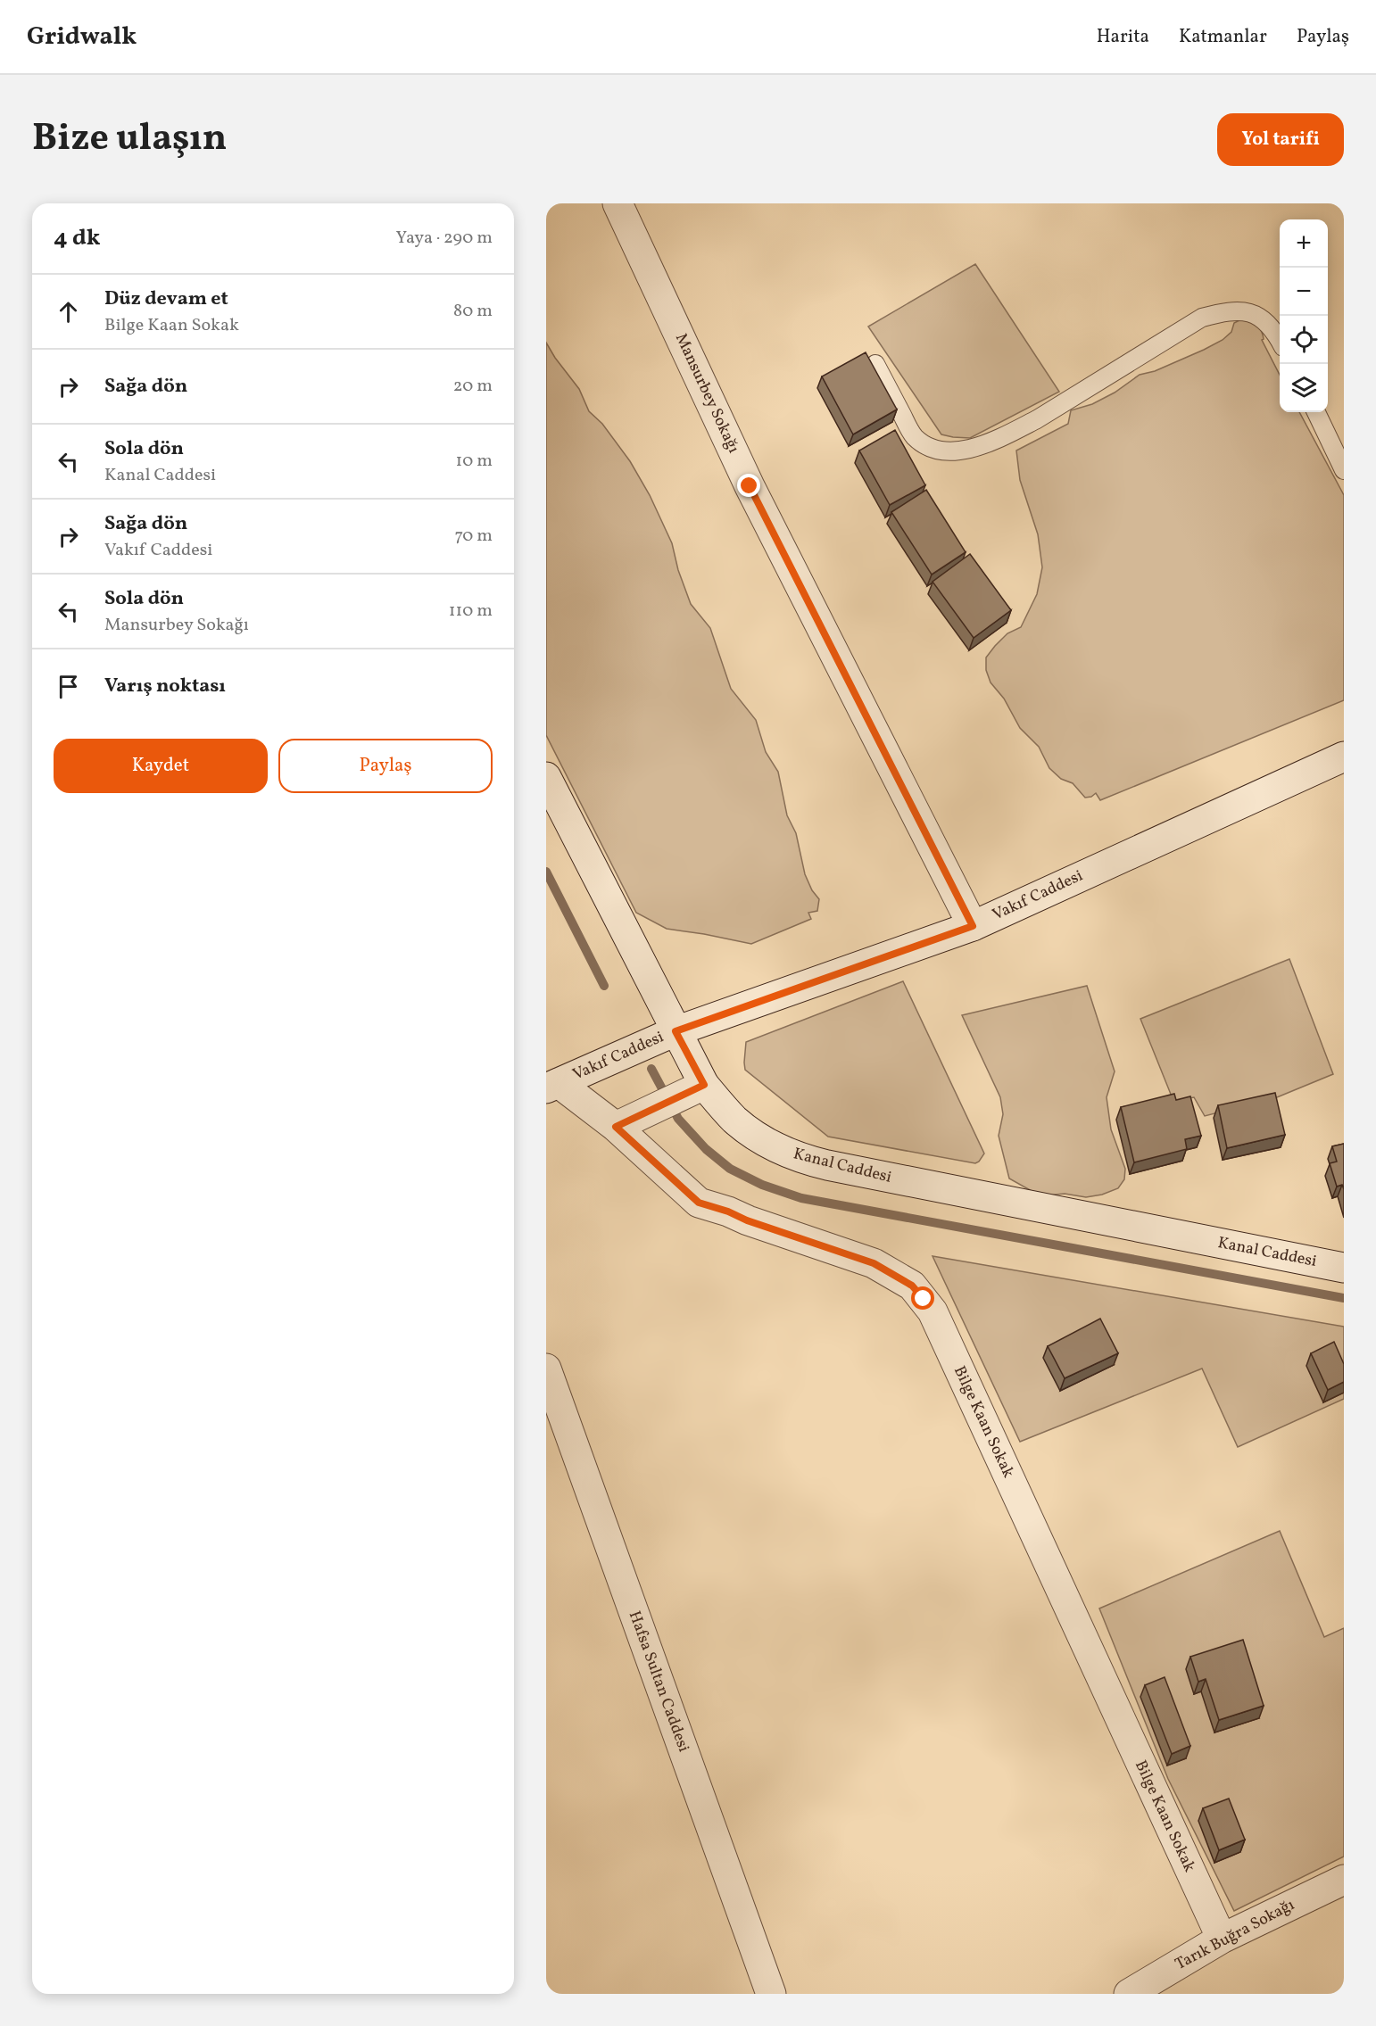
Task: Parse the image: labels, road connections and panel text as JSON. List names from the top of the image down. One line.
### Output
{"streets":{"street":["Mansurbey Sokağı","Vakıf Caddesi","Kanal Caddesi","Bilge Kaan Sokak","Hafsa Sultan Caddesi","Tarık Buğra Sokağı"]},"crossings":[["Mansurbey Sokağı","Vakıf Caddesi"],["Vakıf Caddesi","Kanal Caddesi"],["Vakıf Caddesi","Bilge Kaan Sokak"],["Bilge Kaan Sokak","Tarık Buğra Sokağı"]],"page":{"header":"Gridwalk","nav":["Harita","Katmanlar","Paylaş"],"title":"Bize ulaşın","buttons":["Yol tarifi",["Kaydet","Paylaş"]],"heading":["4 dk","Yaya · 290 m"],"map_buttons":["+","−"],"list":[["Düz devam et","Bilge Kaan Sokak","80 m"],["Sağa dön","20 m"],["Sola dön","Kanal Caddesi","10 m"],["Sağa dön","Vakıf Caddesi","70 m"],["Sola dön","Mansurbey Sokağı","110 m"],"Varış noktası"]}}
